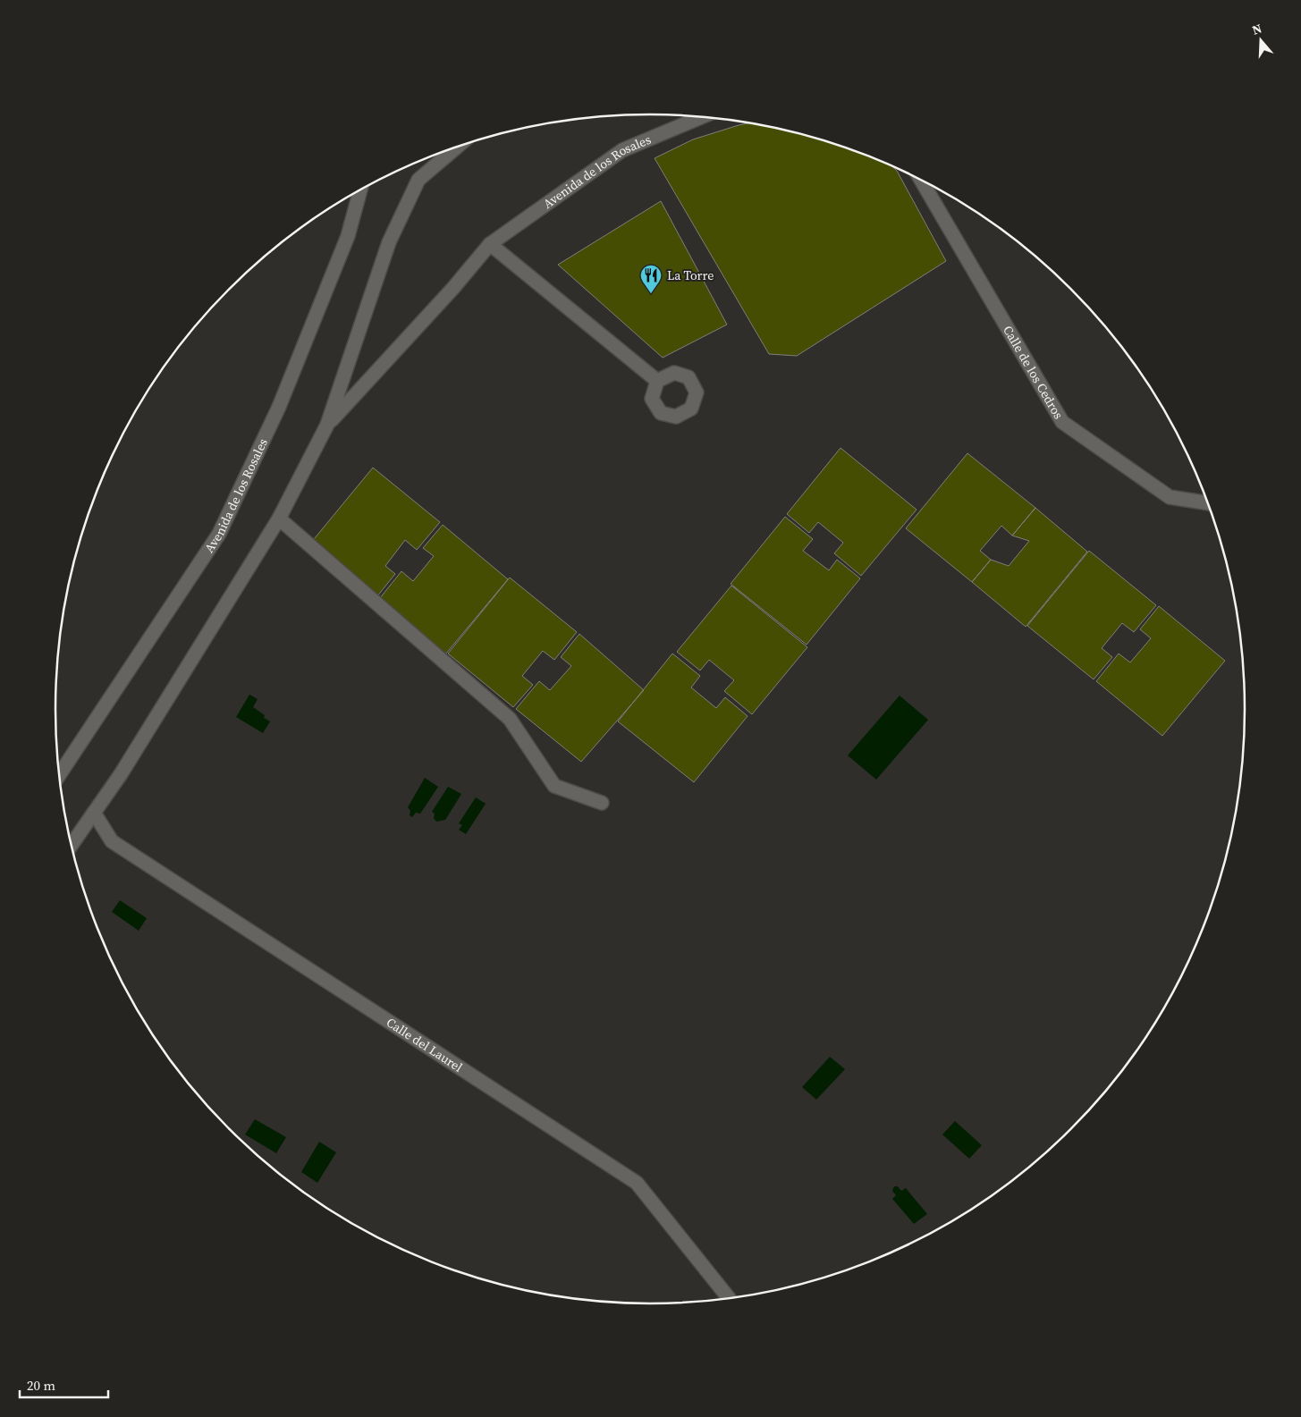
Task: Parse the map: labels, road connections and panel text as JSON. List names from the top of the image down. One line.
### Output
{"streets":{"street":["Avenida de los Rosales","Calle de los Cedros","Calle del Laurel"]},"crossings":[["Avenida de los Rosales","Calle del Laurel"]],"places":{"restaurant":["La Torre"]},"scale_bar":"20 m","north":"top"}
